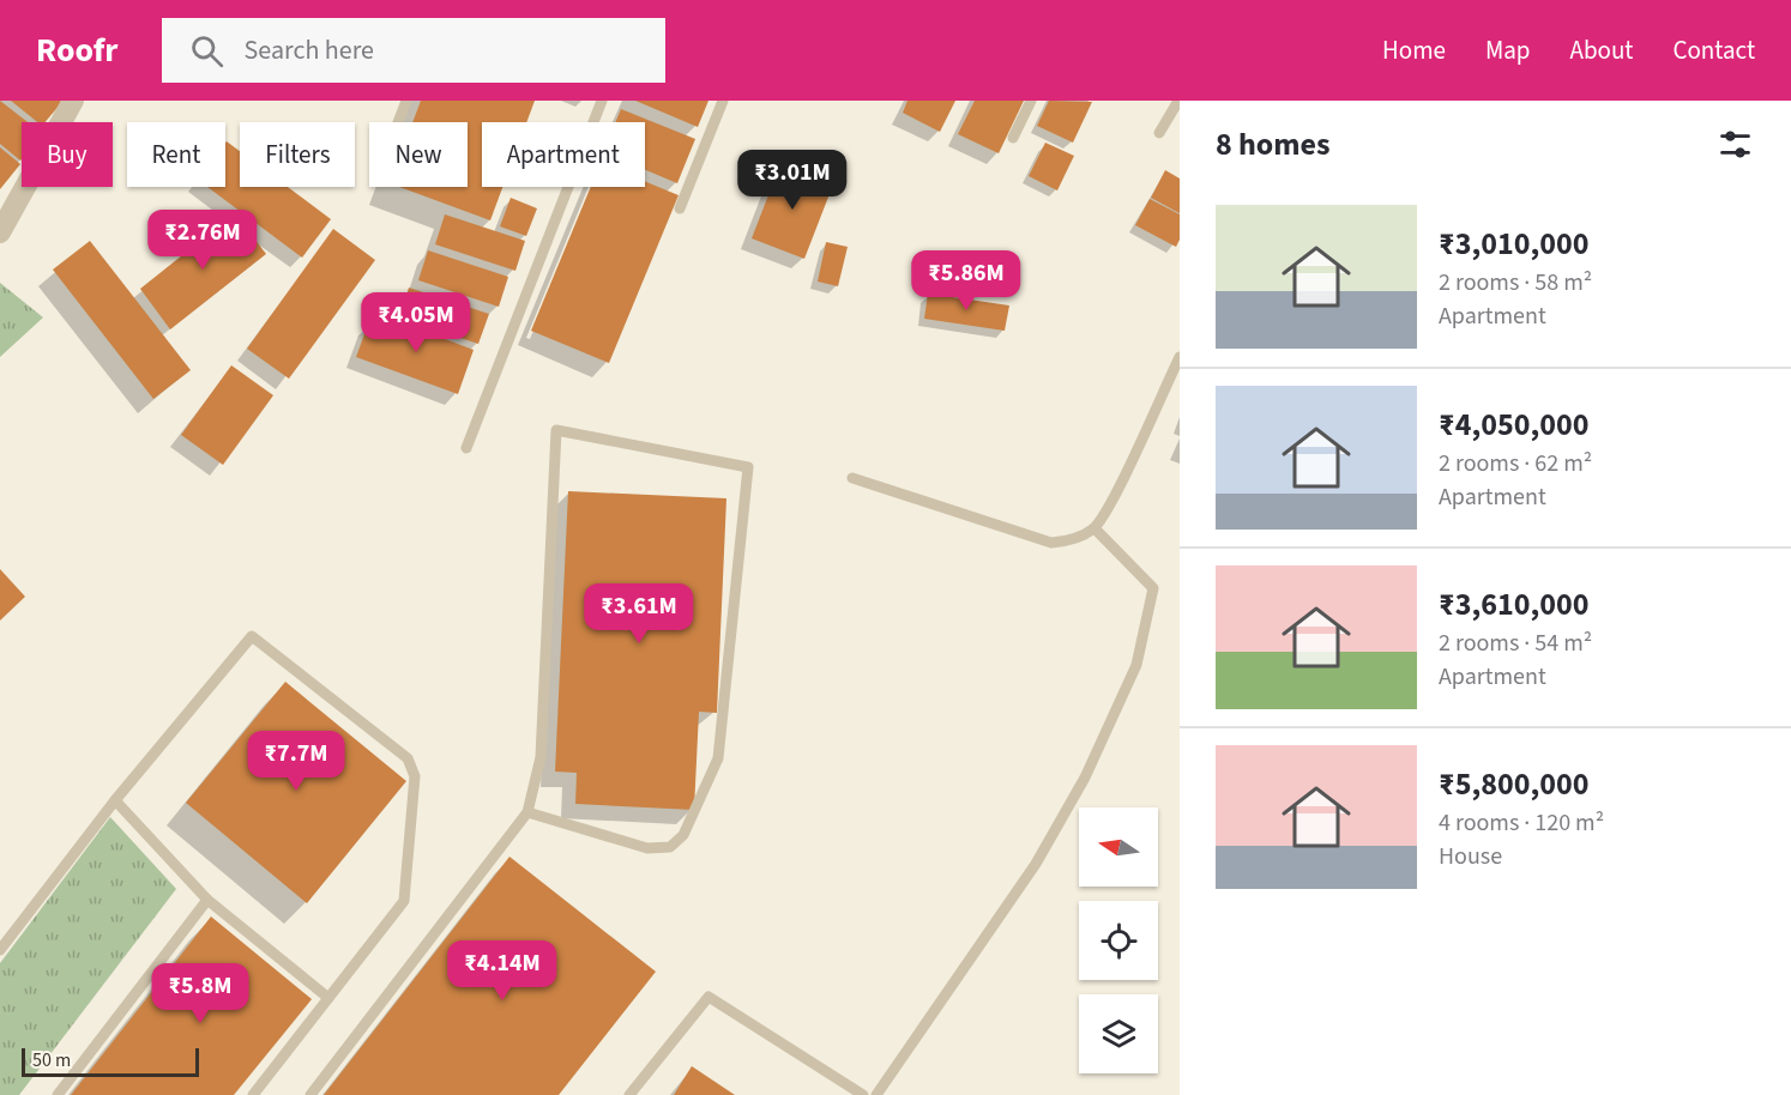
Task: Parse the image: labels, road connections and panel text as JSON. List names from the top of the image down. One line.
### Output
{"scale_bar":"50 m","north":"left","page":{"header":"Roofr","search":"Search here","nav":["Home","Map","About","Contact"],"heading":"8 homes","chip":["Buy","Rent","Filters","New","Apartment"],"price":["₹3.01M","₹2.76M","₹5.86M","₹4.05M","₹3.61M","₹7.7M","₹4.14M","₹5.8M"],"list":[{"name":"₹3,010,000","note":"2 rooms · 58 m² · Apartment"},{"name":"₹4,050,000","note":"2 rooms · 62 m² · Apartment"},{"name":"₹3,610,000","note":"2 rooms · 54 m² · Apartment"},{"name":"₹5,800,000","note":"4 rooms · 120 m² · House"}],"scale":"50 m"}}
